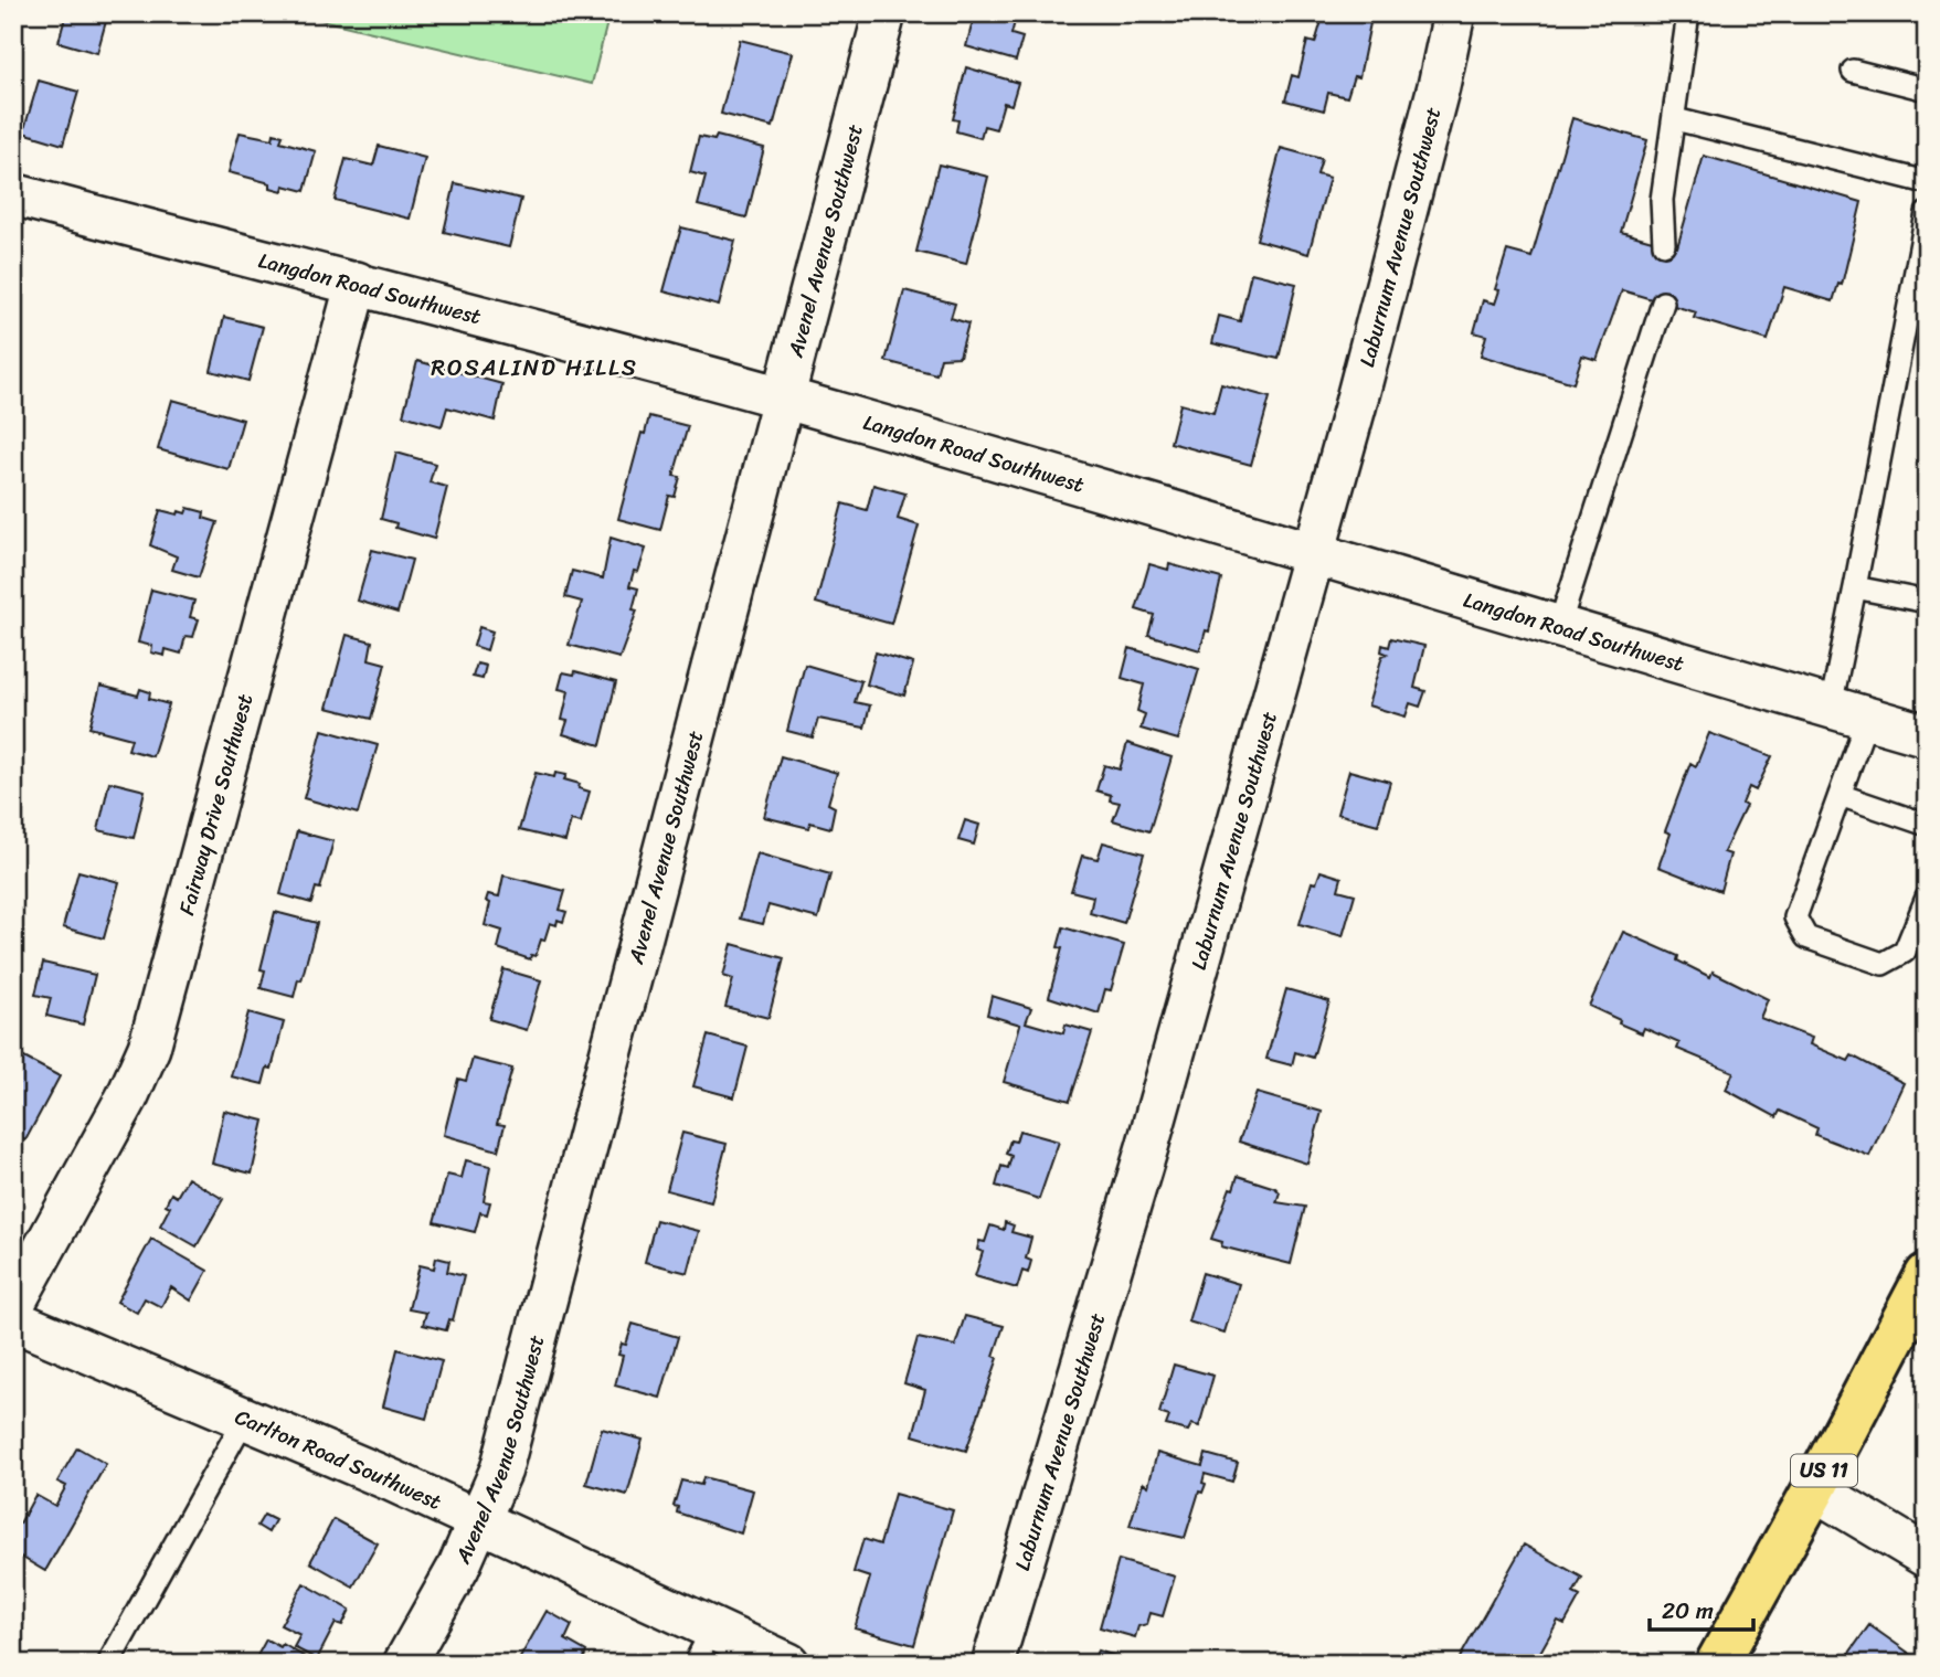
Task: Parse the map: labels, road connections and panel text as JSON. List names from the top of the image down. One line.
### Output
{"streets":{"main road":["US 11"],"street":["Laburnum Avenue Southwest","Avenel Avenue Southwest","Langdon Road Southwest","Fairway Drive Southwest","Carlton Road Southwest"]},"crossings":[["Laburnum Avenue Southwest","Langdon Road Southwest"],["Avenel Avenue Southwest","Langdon Road Southwest"],["Avenel Avenue Southwest","Carlton Road Southwest"],["Langdon Road Southwest","Fairway Drive Southwest"]],"districts":["ROSALIND HILLS"],"scale_bar":"20 m"}
